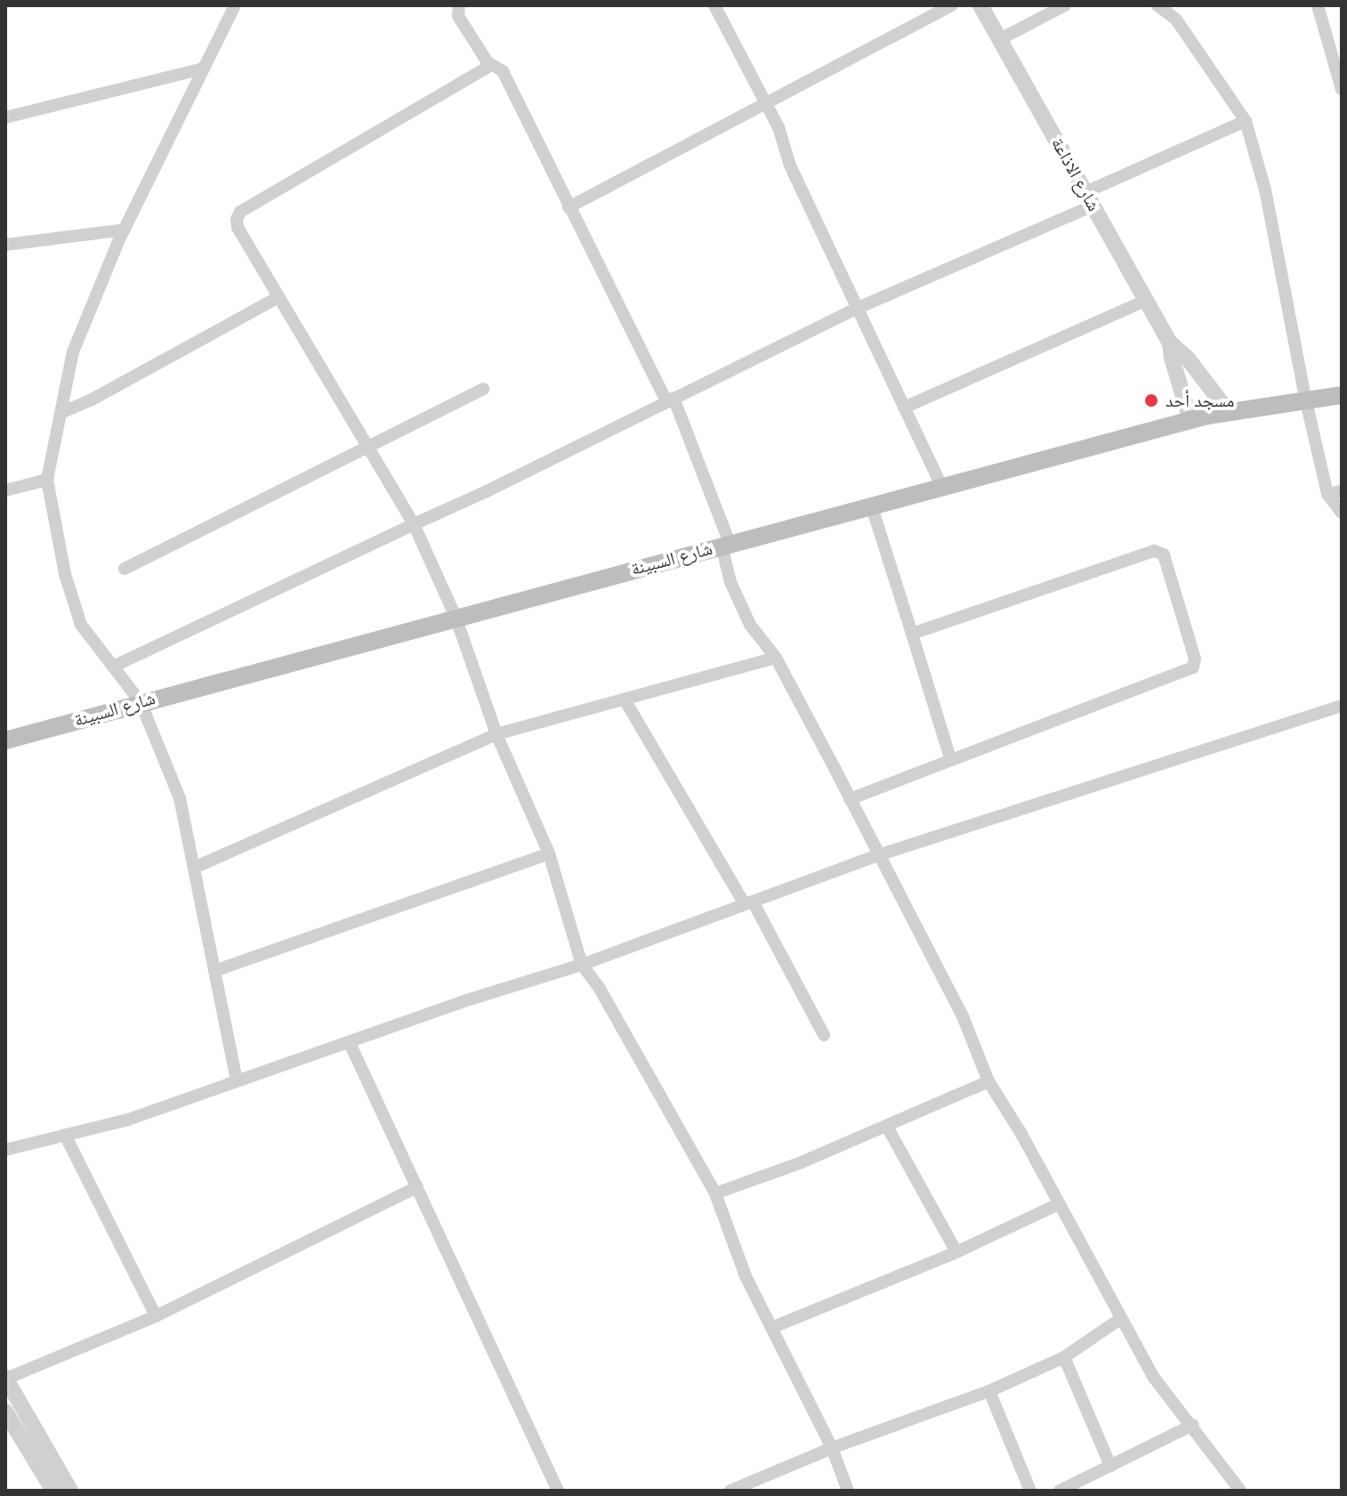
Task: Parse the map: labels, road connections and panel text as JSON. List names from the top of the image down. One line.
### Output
{"streets":{"main road":["شارع السبينة"],"street":["شارع الاذاعة"]},"crossings":[["شارع الاذاعة","شارع السبينة"]],"places":["مسجد أحد"]}
